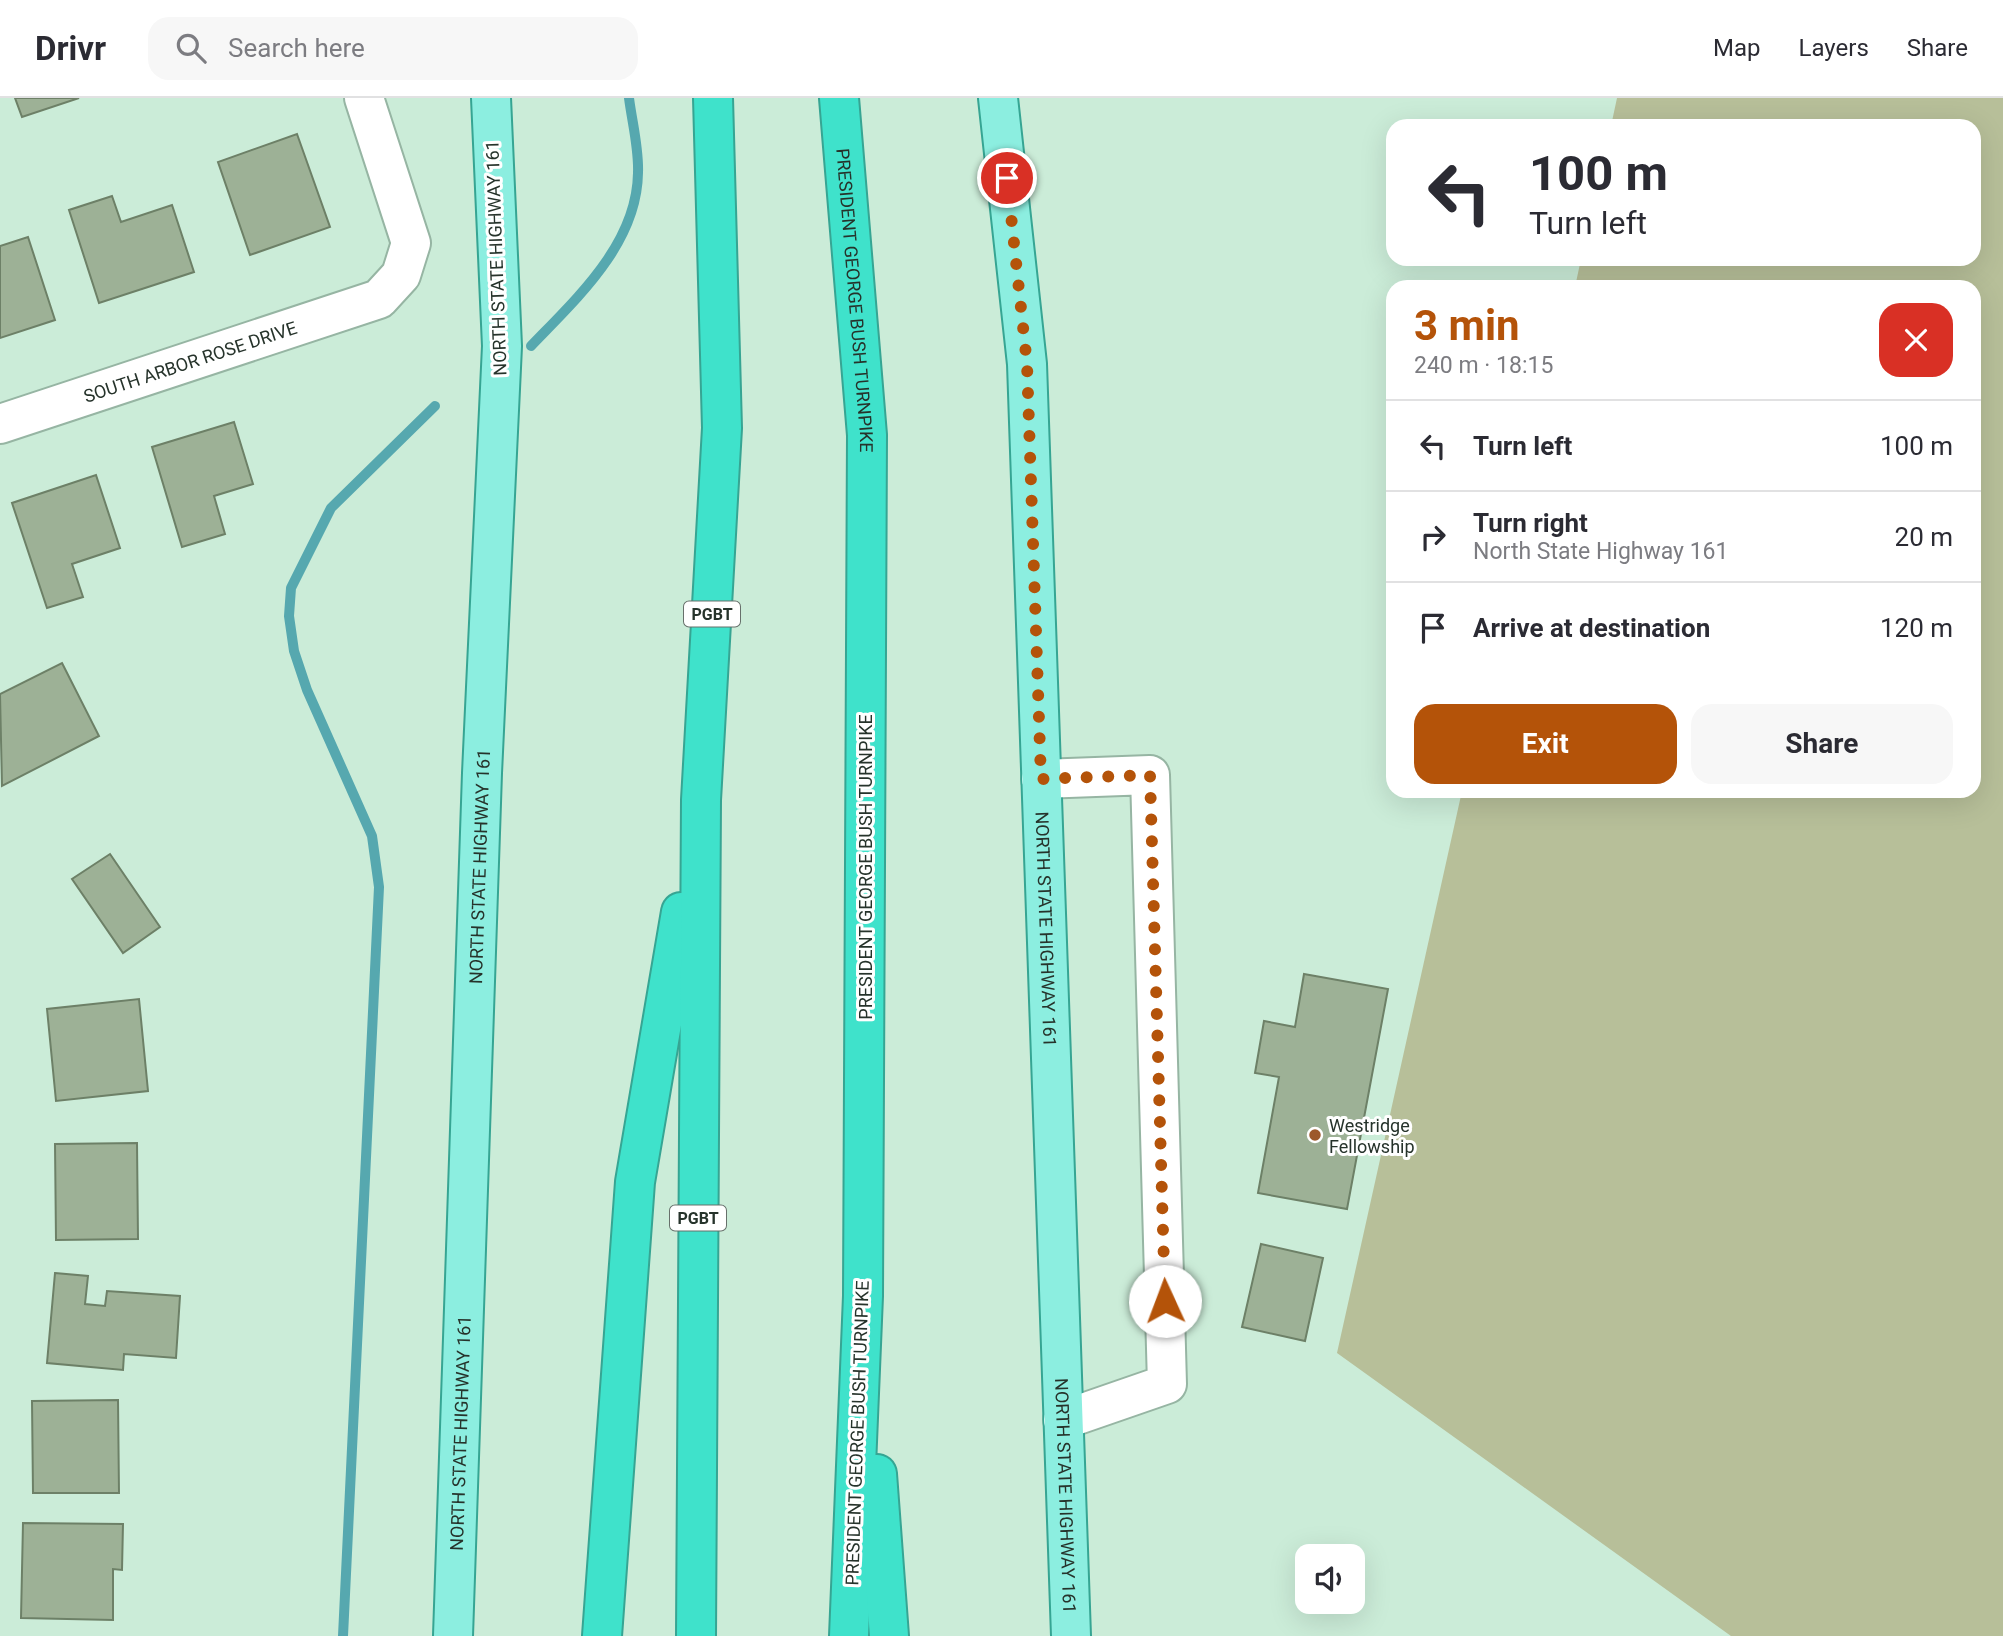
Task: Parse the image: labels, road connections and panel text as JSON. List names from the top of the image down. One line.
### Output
{"streets":{"highway":["PRESIDENT GEORGE BUSH TURNPIKE","PGBT"],"main road":["NORTH STATE HIGHWAY 161"],"street":["SOUTH ARBOR ROSE DRIVE"]},"places":["Westridge Fellowship"],"page":{"header":"Drivr","search":"Search here","nav":["Map","Layers","Share"],"turn":["100 m","Turn left"],"heading":["3 min","240 m · 18:15"],"list":[{"name":"Turn left","value":"100 m"},{"name":"Turn right","note":"North State Highway 161","value":"20 m"},{"name":"Arrive at destination","value":"120 m"}],"buttons":["Exit","Share"]}}
